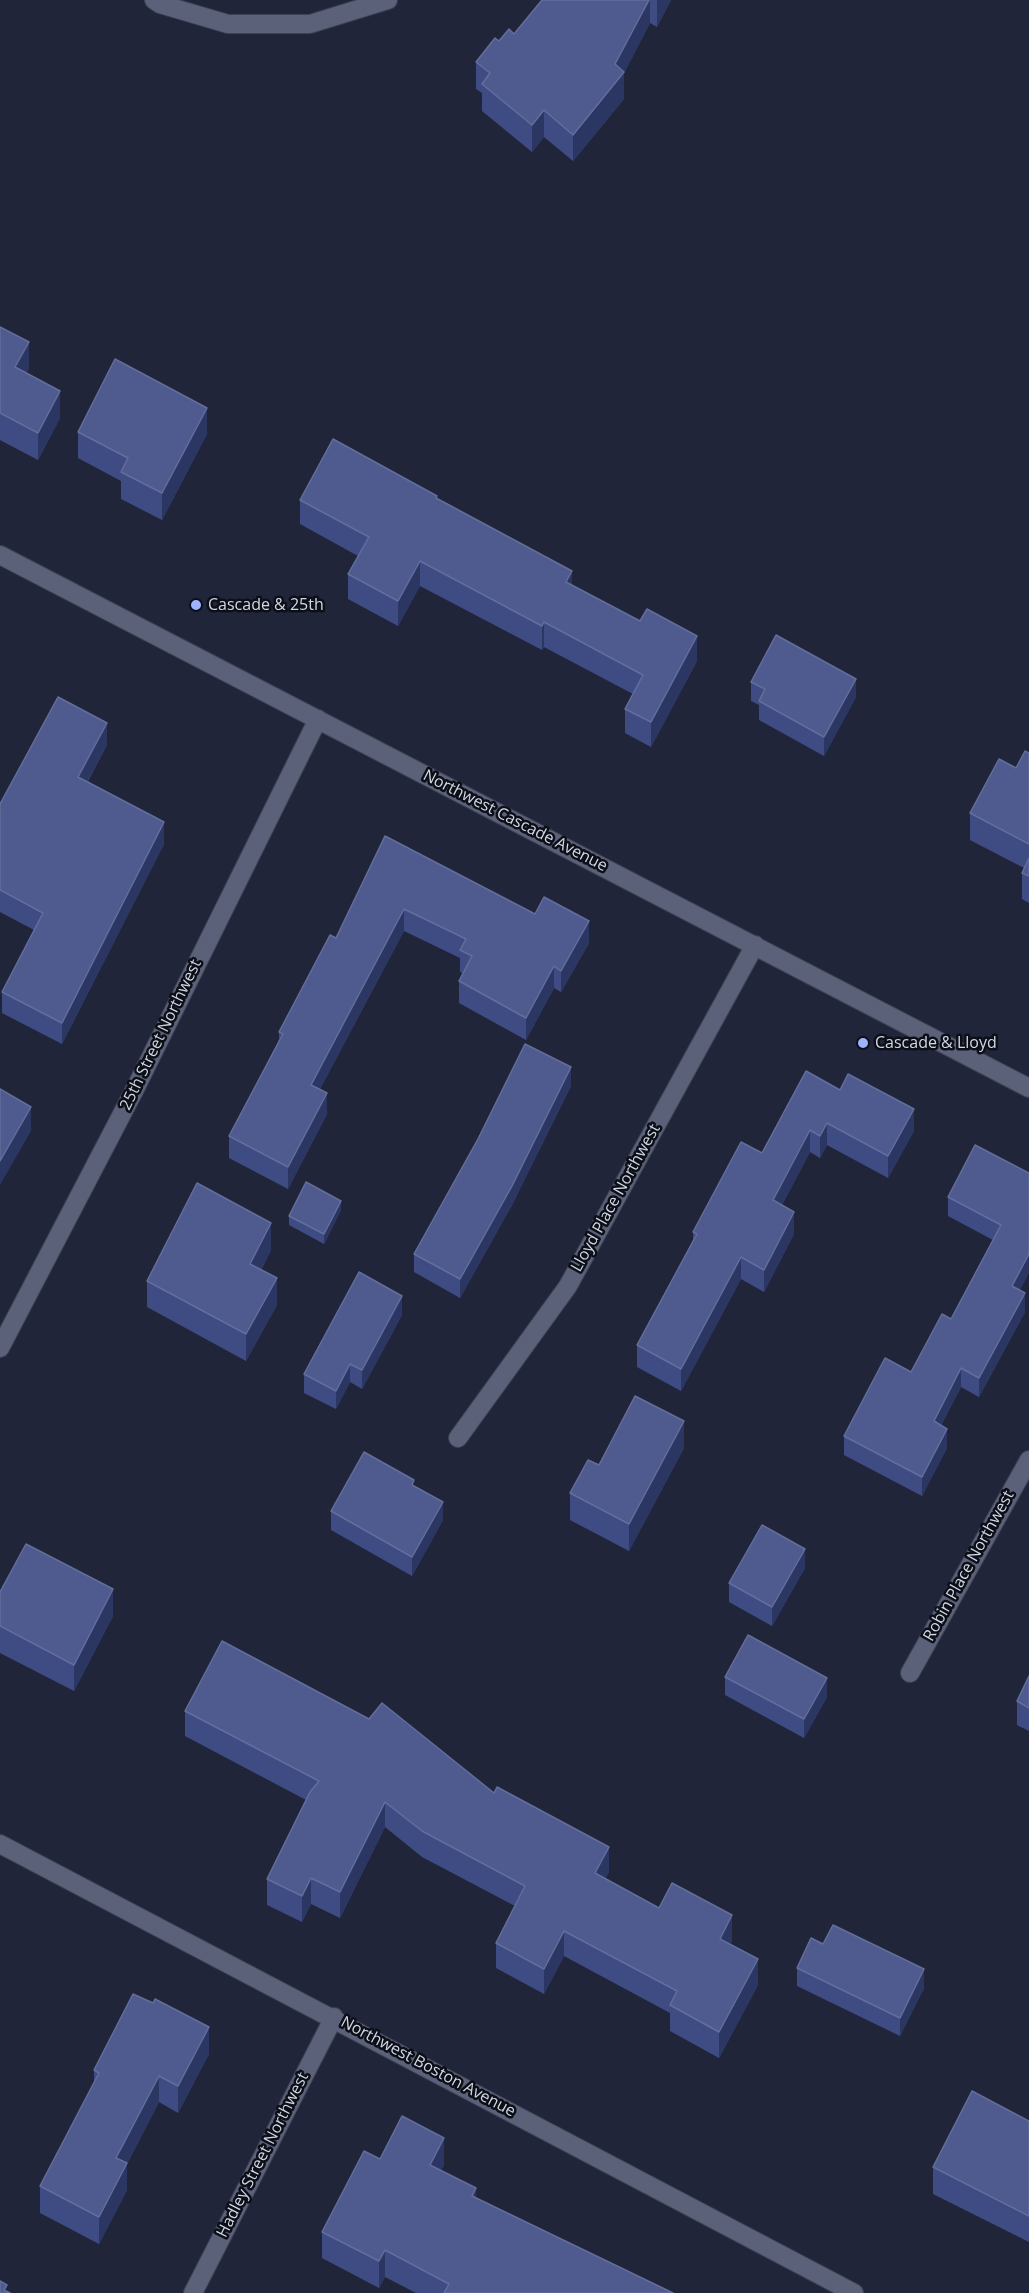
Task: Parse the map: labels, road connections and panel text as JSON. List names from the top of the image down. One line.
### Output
{"streets":{"street":["Northwest Cascade Avenue","25th Street Northwest","Lloyd Place Northwest","Robin Place Northwest","Northwest Boston Avenue","Hadley Street Northwest"]},"crossings":[["Northwest Cascade Avenue","25th Street Northwest"],["Northwest Cascade Avenue","Lloyd Place Northwest"],["Northwest Boston Avenue","Hadley Street Northwest"]],"places":["Cascade & 25th","Cascade & Lloyd"]}
